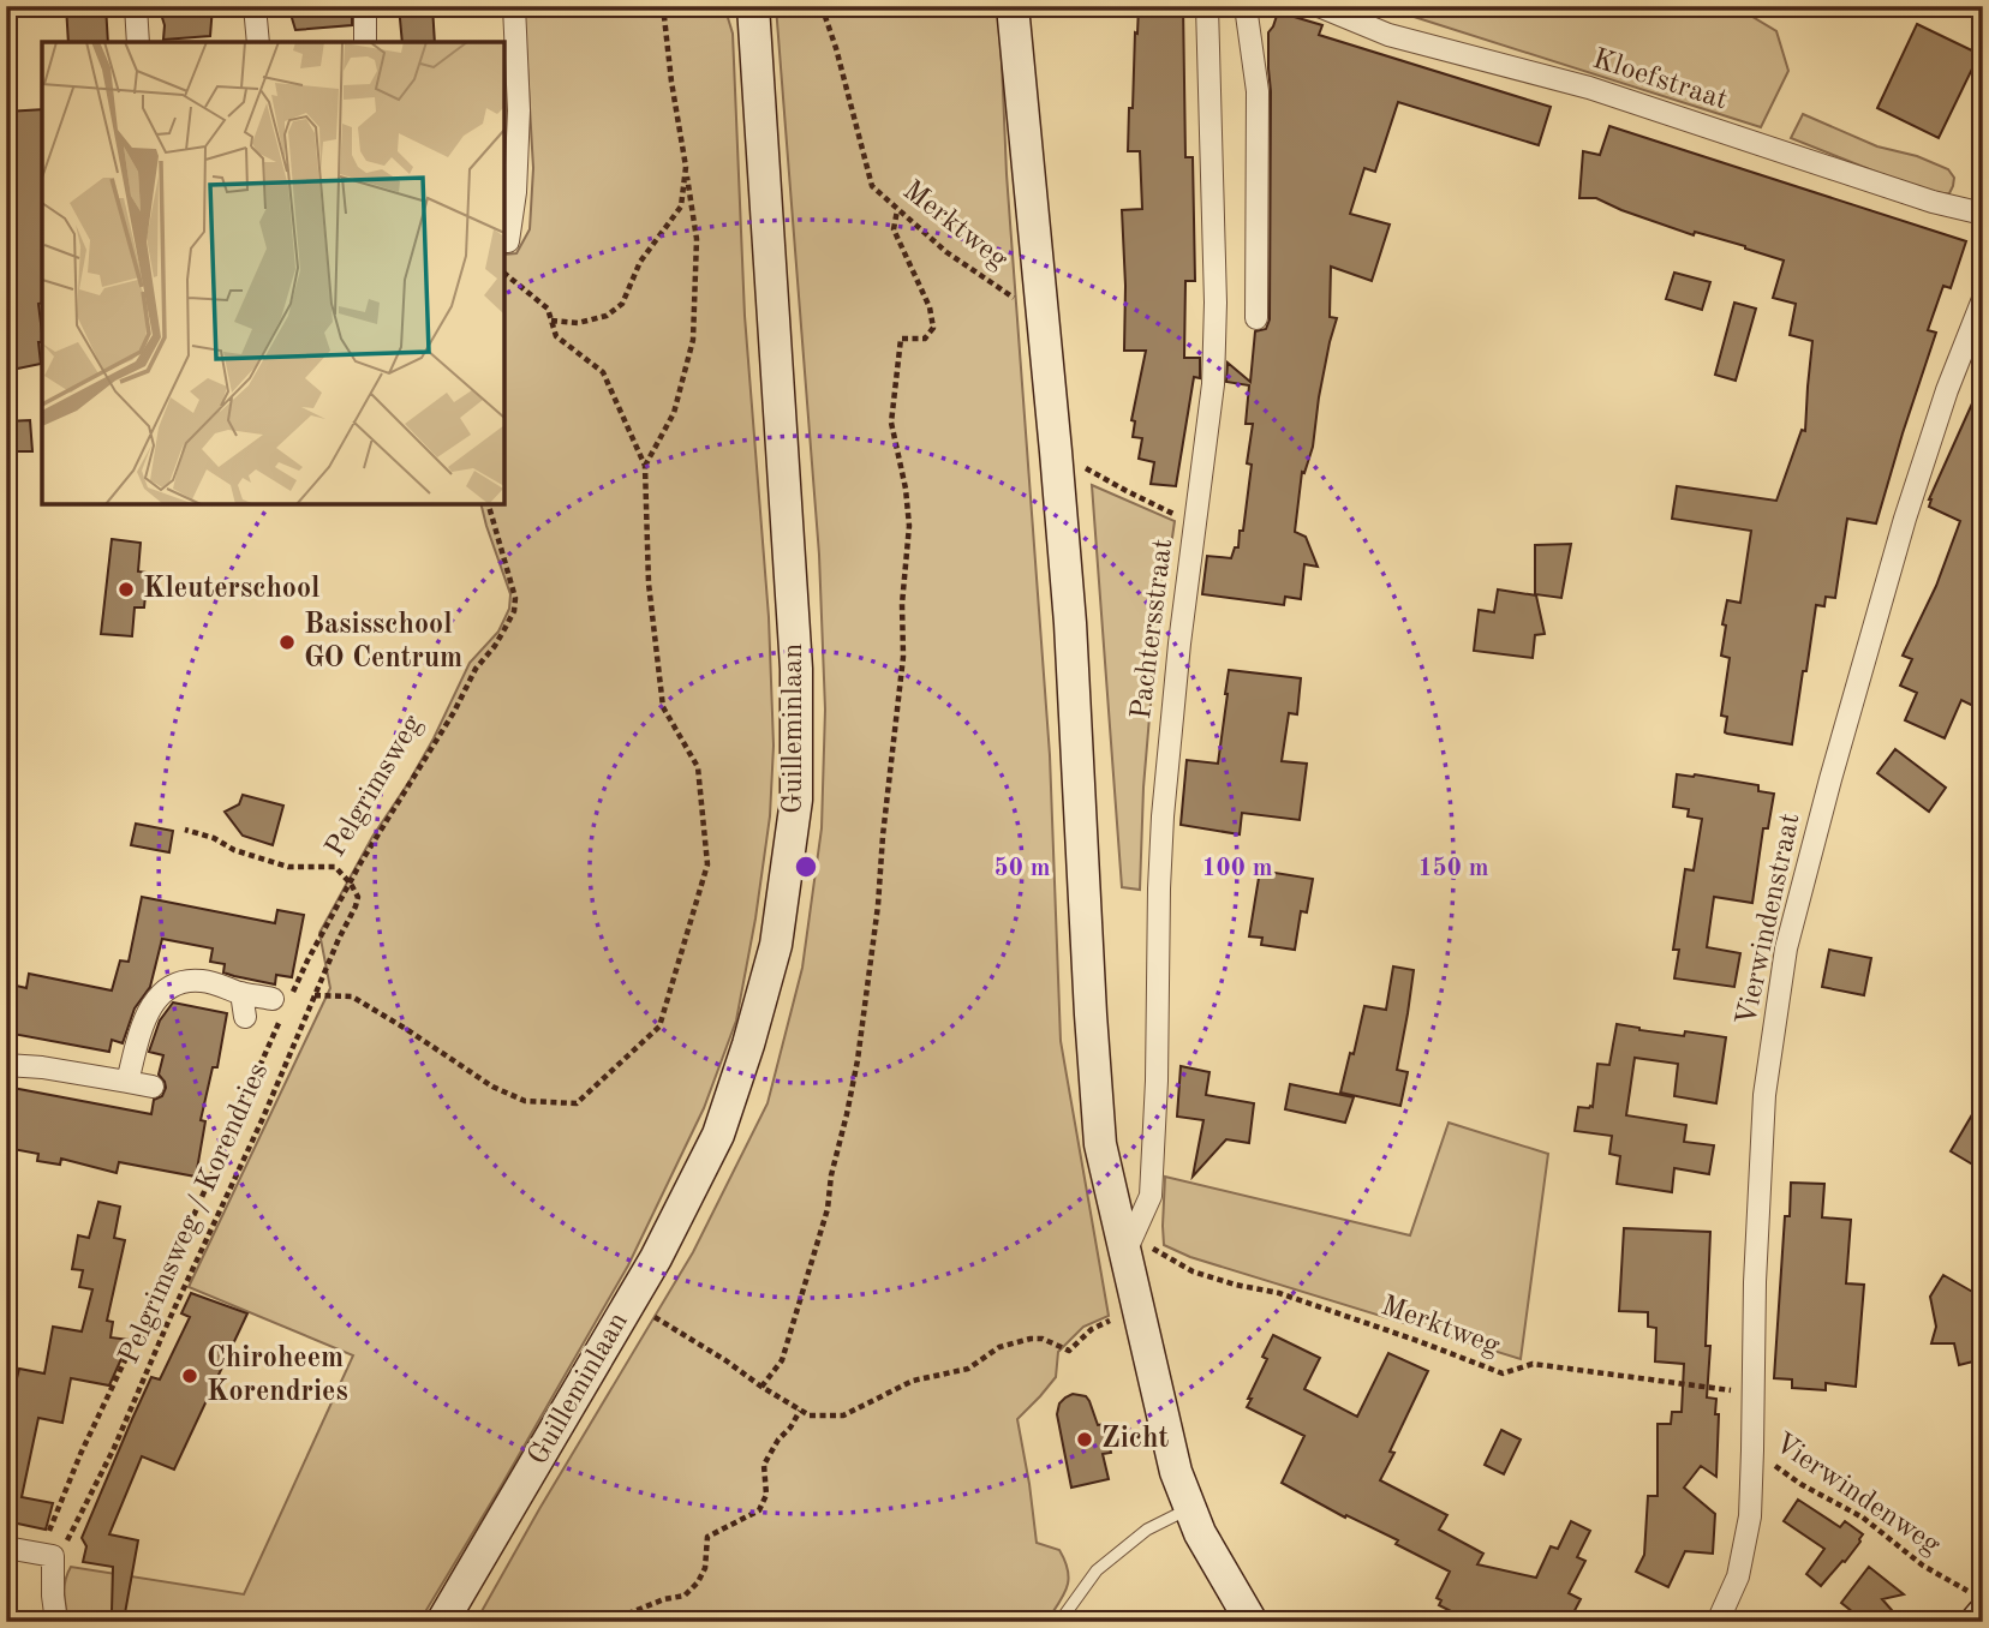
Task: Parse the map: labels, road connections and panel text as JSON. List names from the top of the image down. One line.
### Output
{"streets":{"main road":["Guilleminlaan"],"street":["Kloefstraat","Pachtersstraat","Vierwindenstraat"],"path":["Merktweg","Pelgrimsweg","Pelgrimsweg / Korendries","Vierwindenweg"]},"crossings":[["Merktweg","Pachtersstraat"],["Merktweg","Vierwindenstraat"],["Pelgrimsweg","Pelgrimsweg / Korendries"],["Vierwindenstraat","Vierwindenweg"]],"places":["Kleuterschool","Basisschool GO Centrum","Chiroheem Korendries","Zicht"],"rings":["50 m","100 m","150 m"]}
